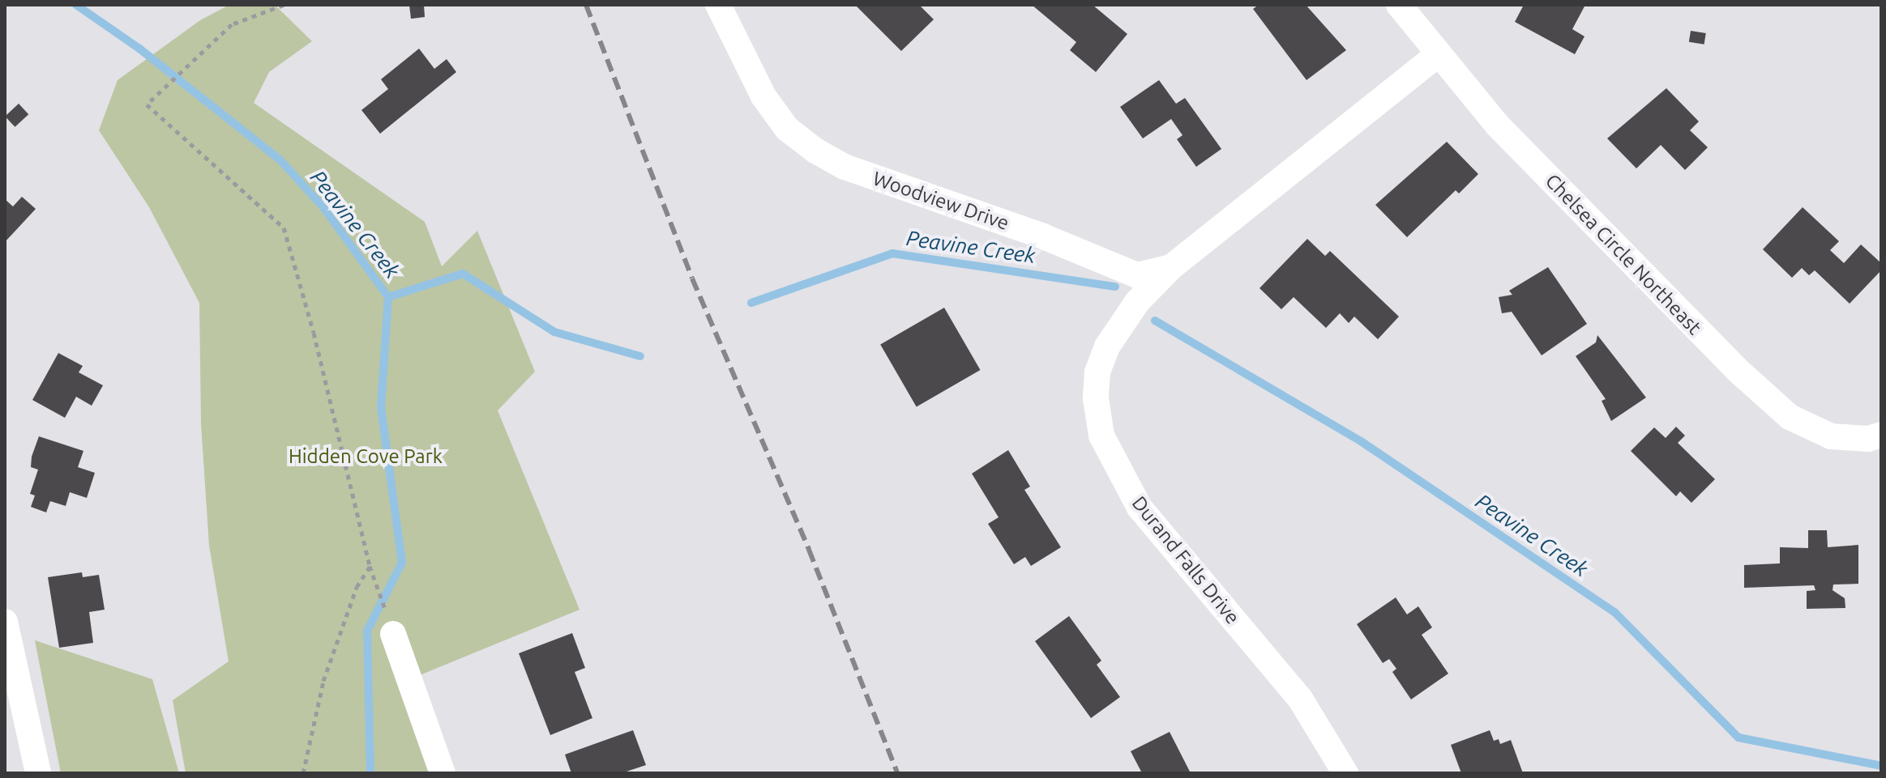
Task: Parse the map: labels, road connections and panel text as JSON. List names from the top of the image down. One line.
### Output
{"streets":{"street":["Woodview Drive","Chelsea Circle Northeast","Durand Falls Drive"]},"crossings":[["Woodview Drive","Chelsea Circle Northeast"],["Woodview Drive","Durand Falls Drive"]],"water":["Peavine Creek"],"parks":["Hidden Cove Park"]}
